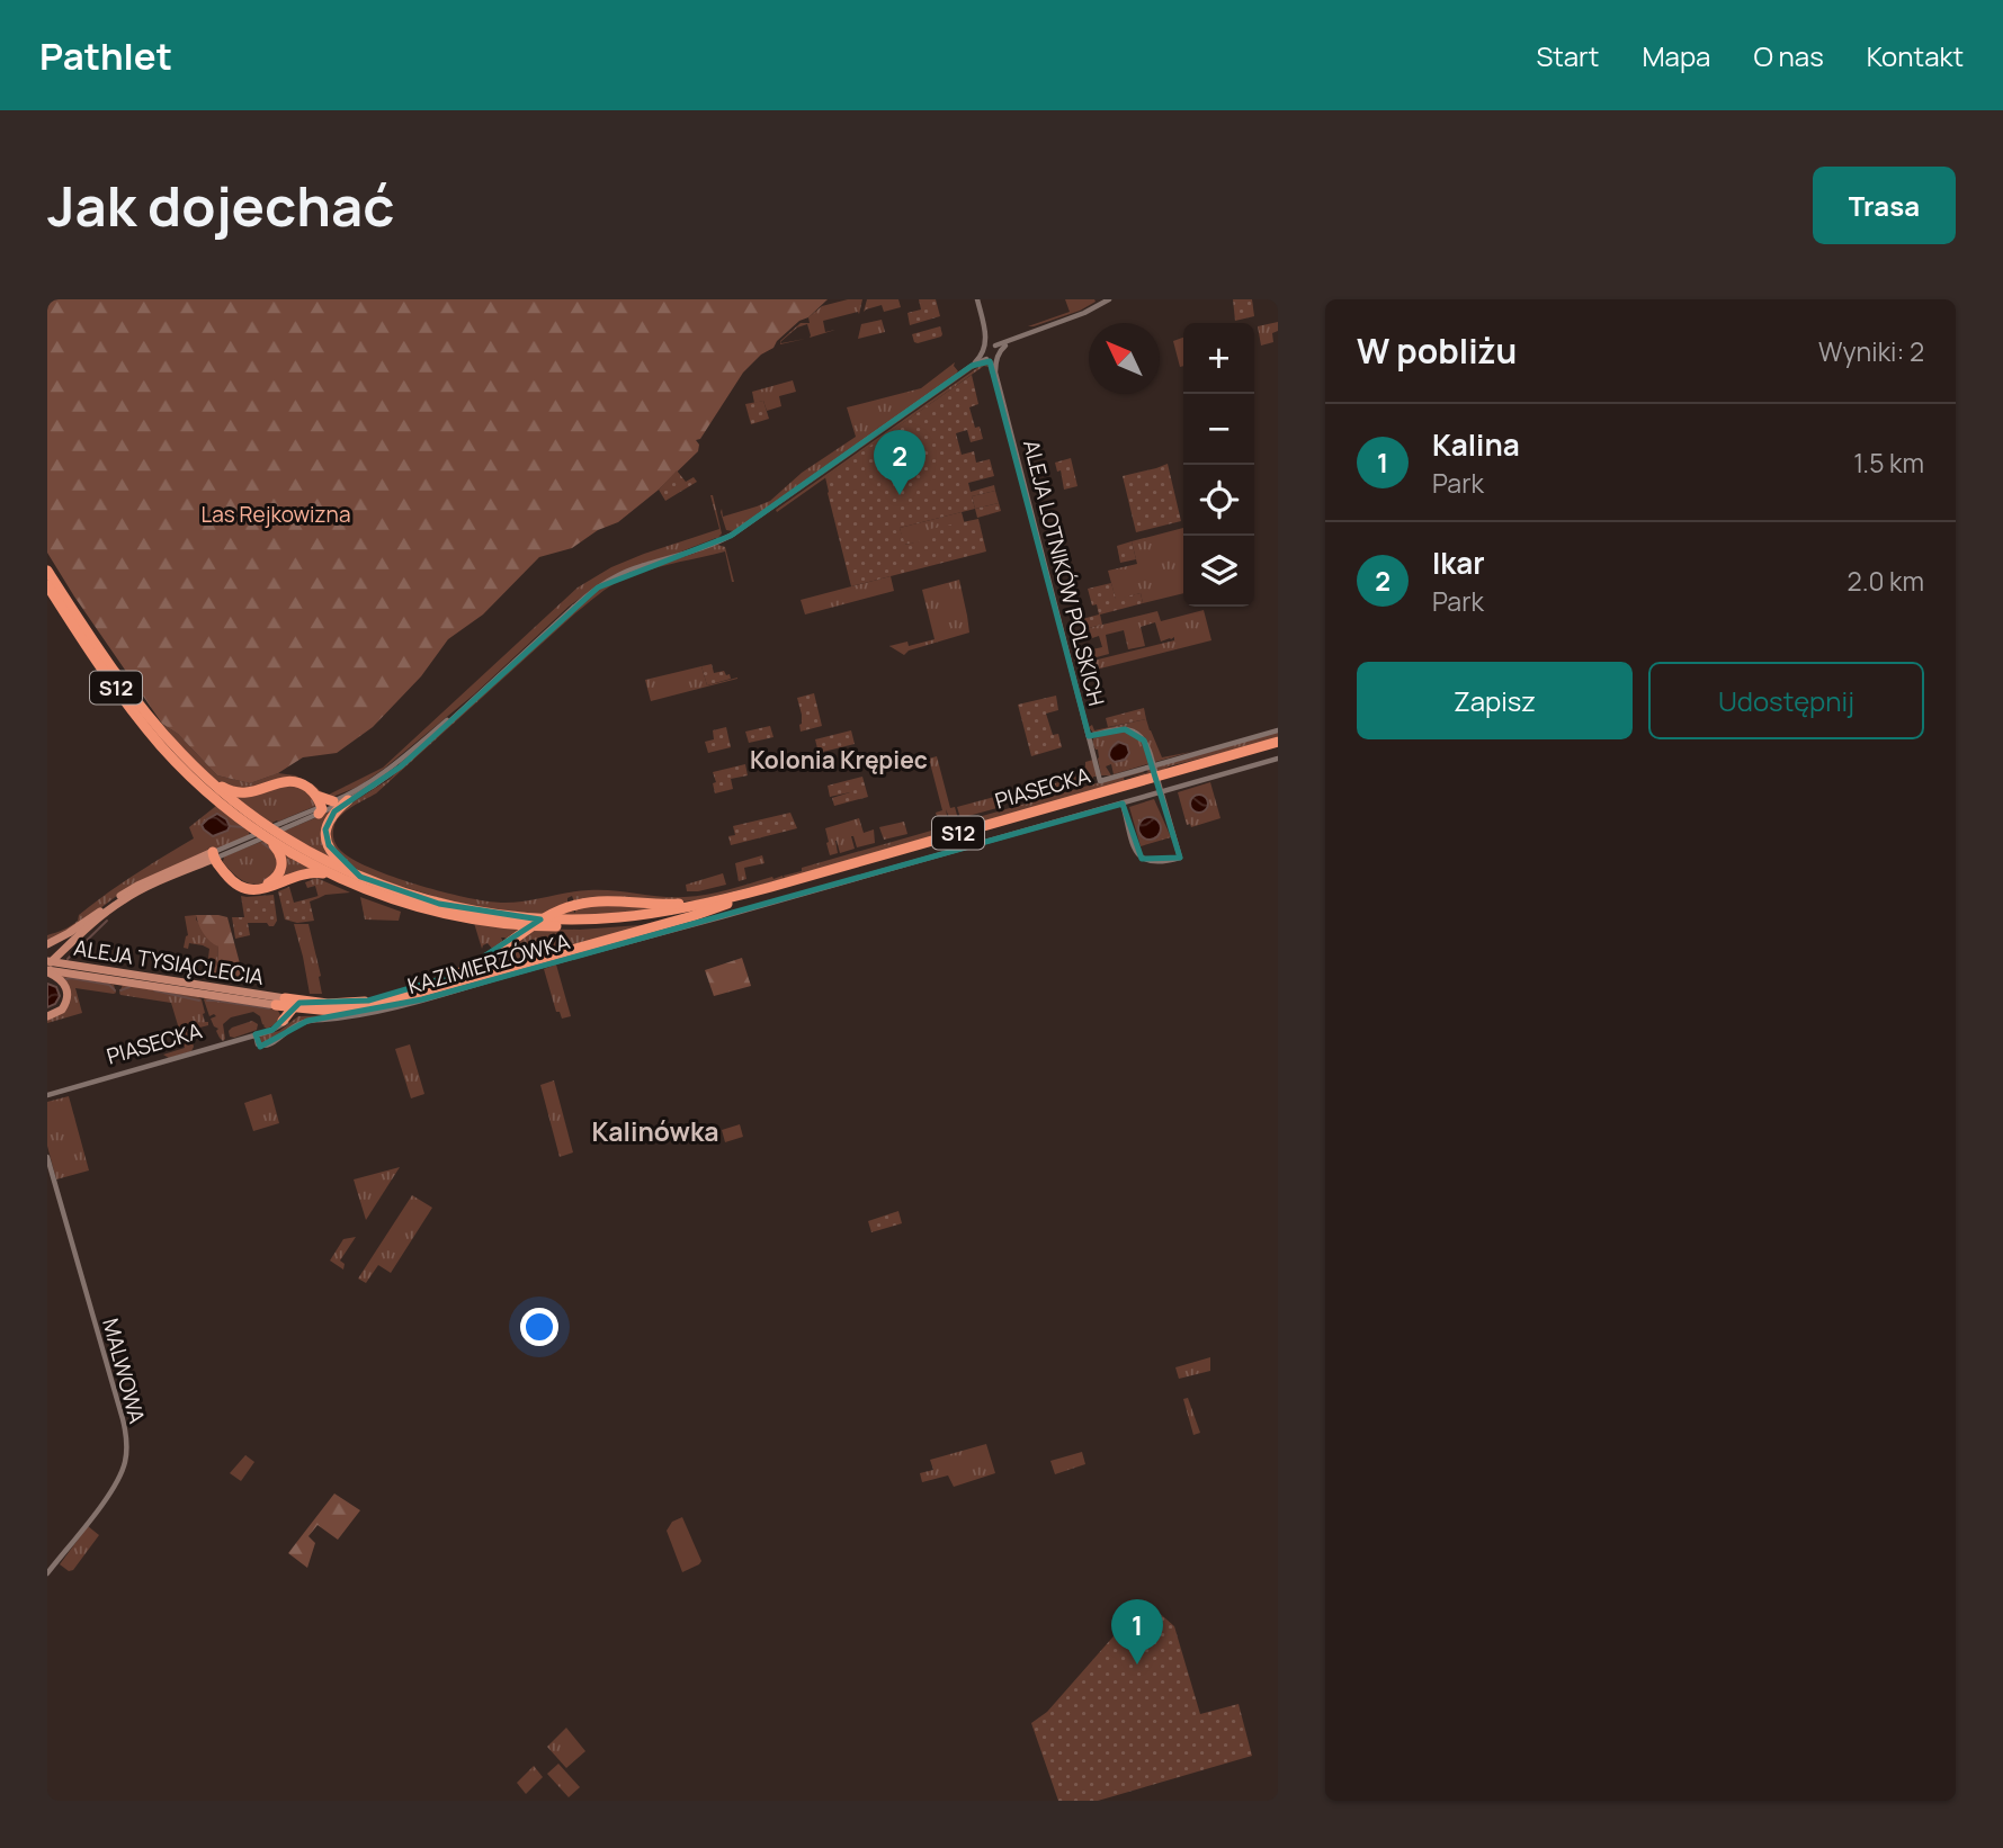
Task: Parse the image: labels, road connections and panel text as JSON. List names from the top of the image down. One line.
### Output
{"streets":{"highway":["S12","PIASECKA"],"main road":["ALEJA TYSIĄCLECIA"],"street":["ALEJA LOTNIKÓW POLSKICH","KAZIMIERZÓWKA","MALWOWA"]},"crossings":[["S12","PIASECKA"],["S12","KAZIMIERZÓWKA"],["PIASECKA","ALEJA TYSIĄCLECIA"],["PIASECKA","KAZIMIERZÓWKA"]],"districts":["Kolonia Krępiec","Kalinówka"],"parks":["Las Rejkowizna"],"north":"top left","page":{"header":"Pathlet","nav":["Start","Mapa","O nas","Kontakt"],"buttons":["Trasa",["Zapisz","Udostępnij"]],"title":"Jak dojechać","heading":["W pobliżu","Wyniki: 2"],"map_buttons":["+","−"],"list":[{"mark":"1","name":"Kalina","note":"Park","value":"1.5 km"},{"mark":"2","name":"Ikar","note":"Park","value":"2.0 km"}],"pins":["2","1"]}}
